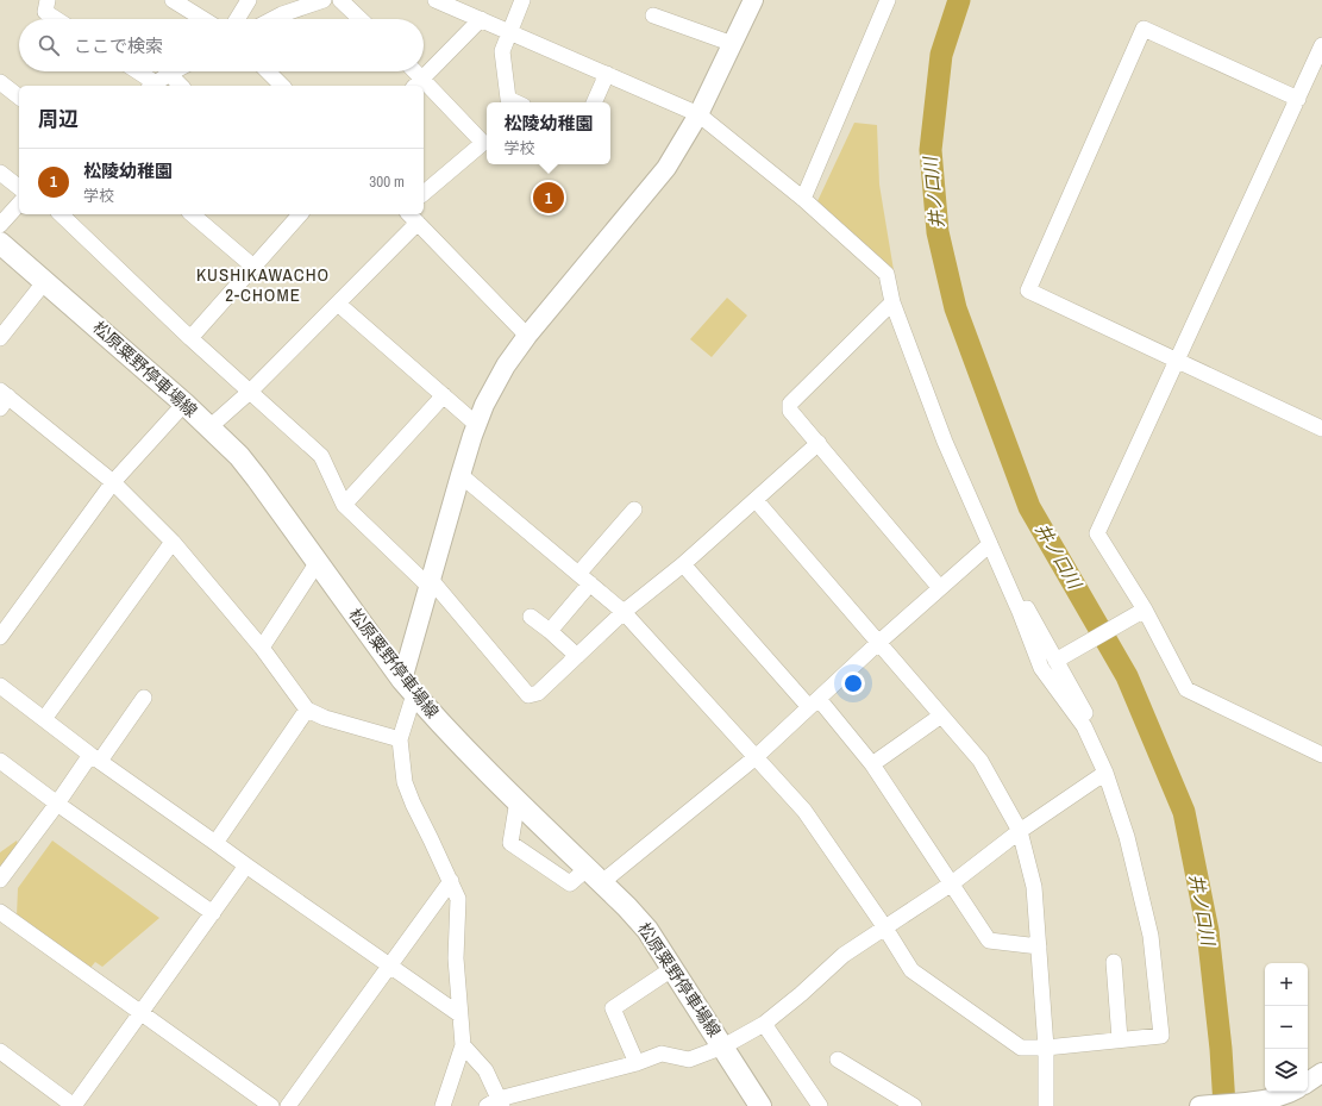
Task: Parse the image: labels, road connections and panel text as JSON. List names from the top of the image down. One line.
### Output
{"streets":{"main road":["松原粟野停車場線"]},"districts":["KUSHIKAWACHO 2-CHOME"],"water":["井ノ口川"],"page":{"search":"ここで検索","heading":"周辺","popup":["松陵幼稚園","学校"],"list":[{"mark":"1","name":"松陵幼稚園","note":"学校","value":"300 m"}],"pins":"1","map_buttons":["+","−"]}}
